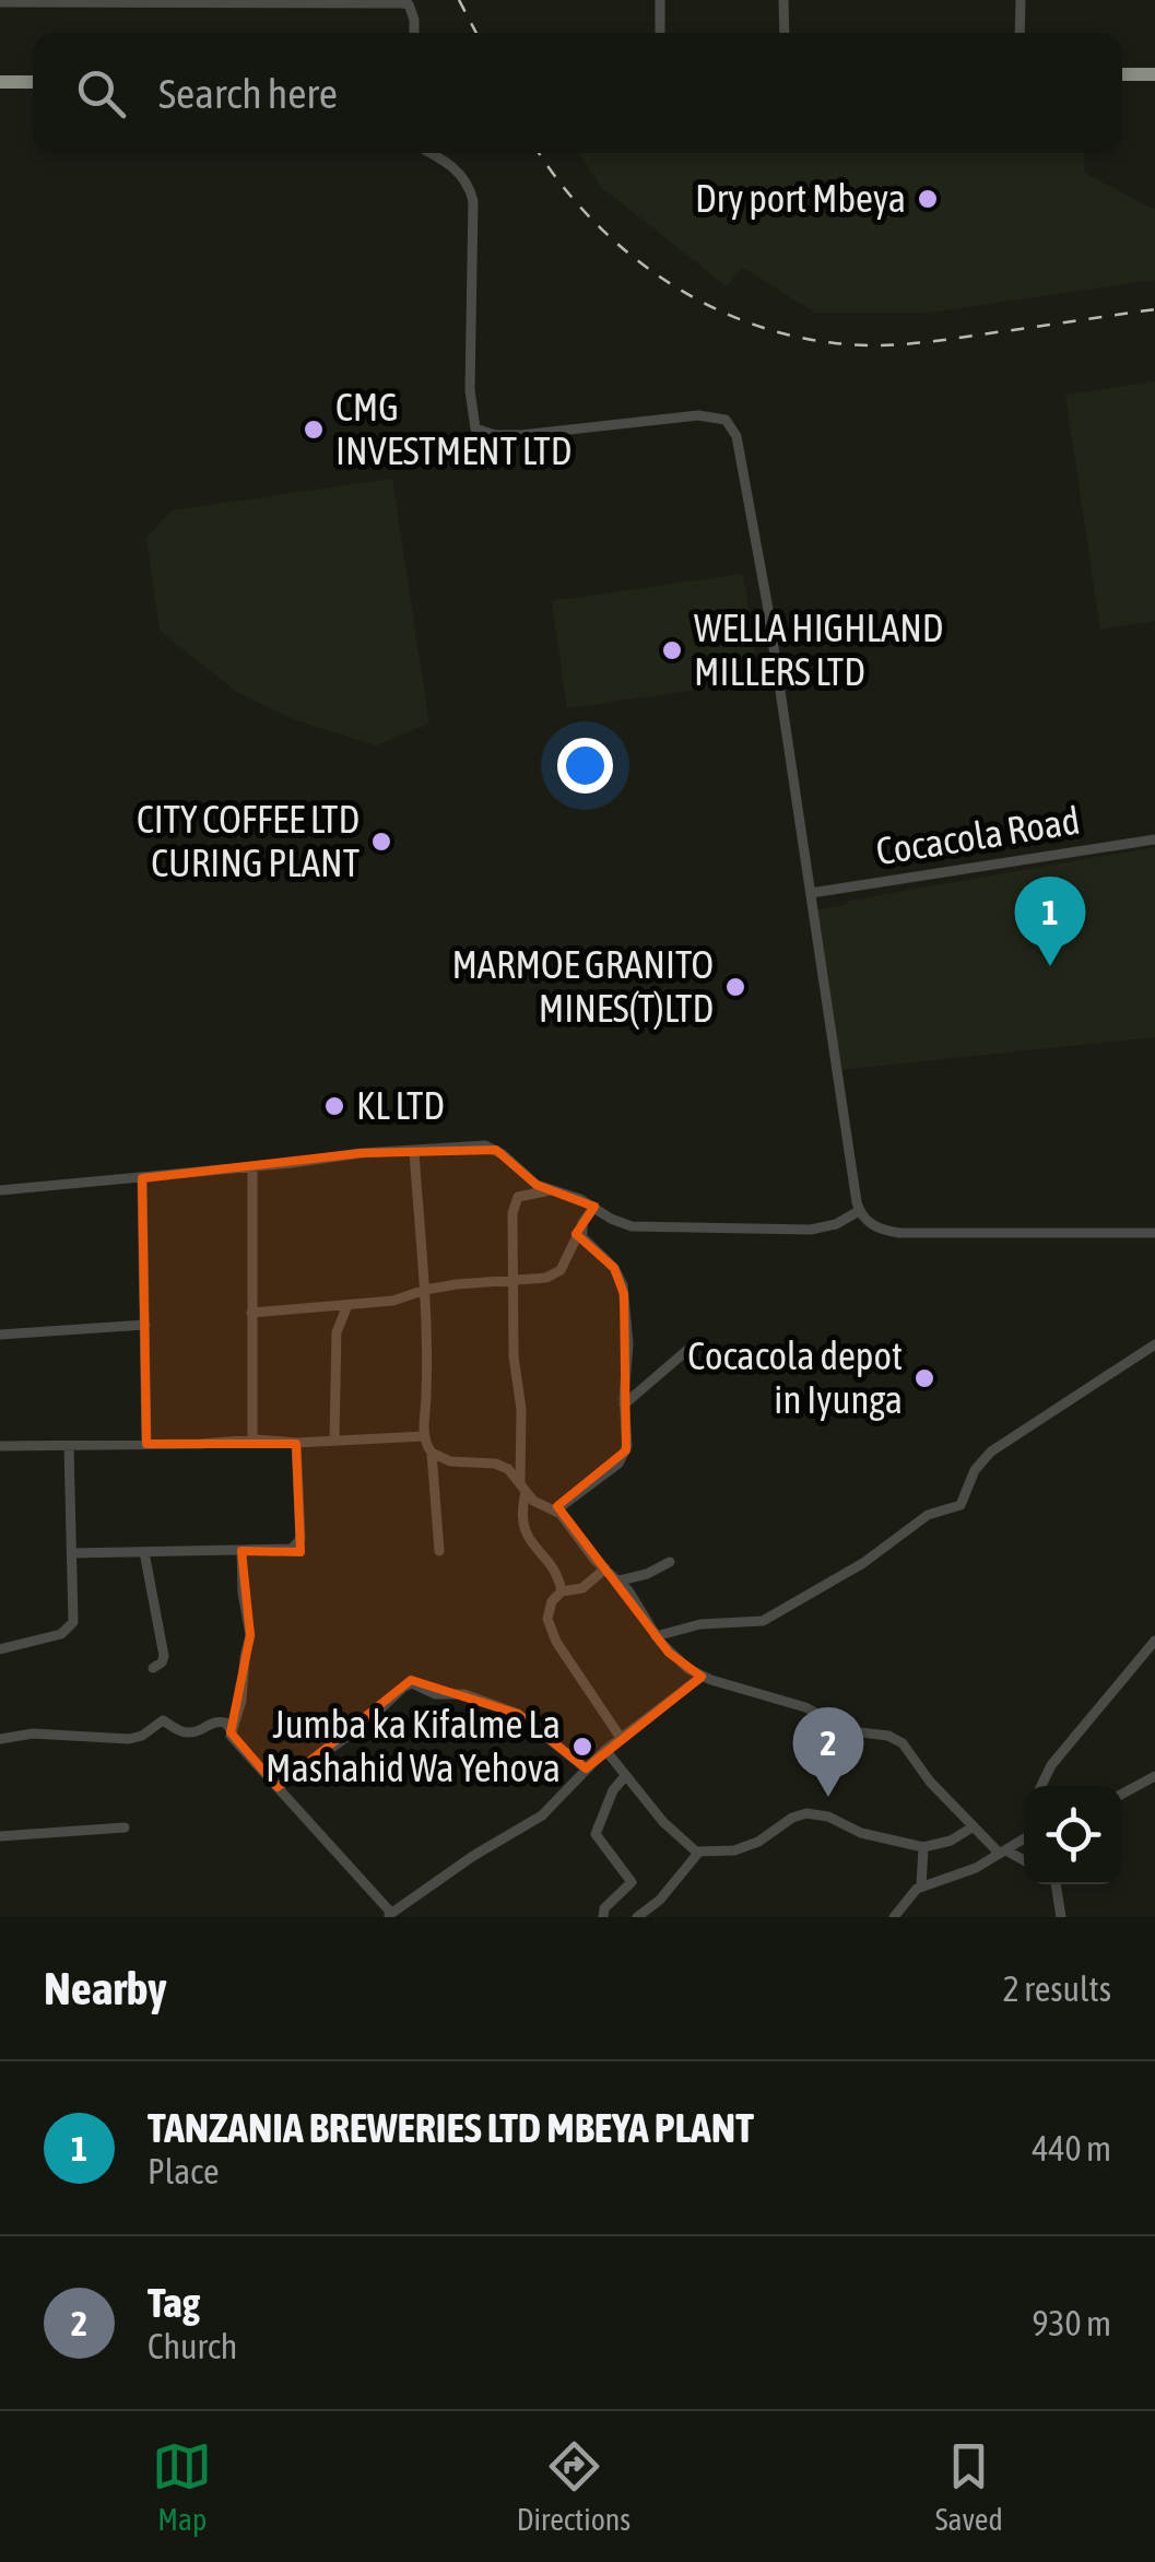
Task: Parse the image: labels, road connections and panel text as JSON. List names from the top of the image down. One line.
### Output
{"streets":{"street":["Cocacola Road"]},"places":["Dry port Mbeya","CMG INVESTMENT LTD","WELLA HIGHLAND MILLERS LTD","CITY COFFEE LTD CURING PLANT","MARMOE GRANITO MINES(T)LTD","KL LTD","Cocacola depot in Iyunga","Jumba ka Kifalme La Mashahid Wa Yehova"],"page":{"search":"Search here","pins":["1","2"],"heading":["Nearby","2 results"],"list":[{"mark":"1","name":"TANZANIA BREWERIES LTD MBEYA PLANT","note":"Place","value":"440 m"},{"mark":"2","name":"Tag","note":"Church","value":"930 m"}],"nav":["Map","Directions","Saved"]}}
